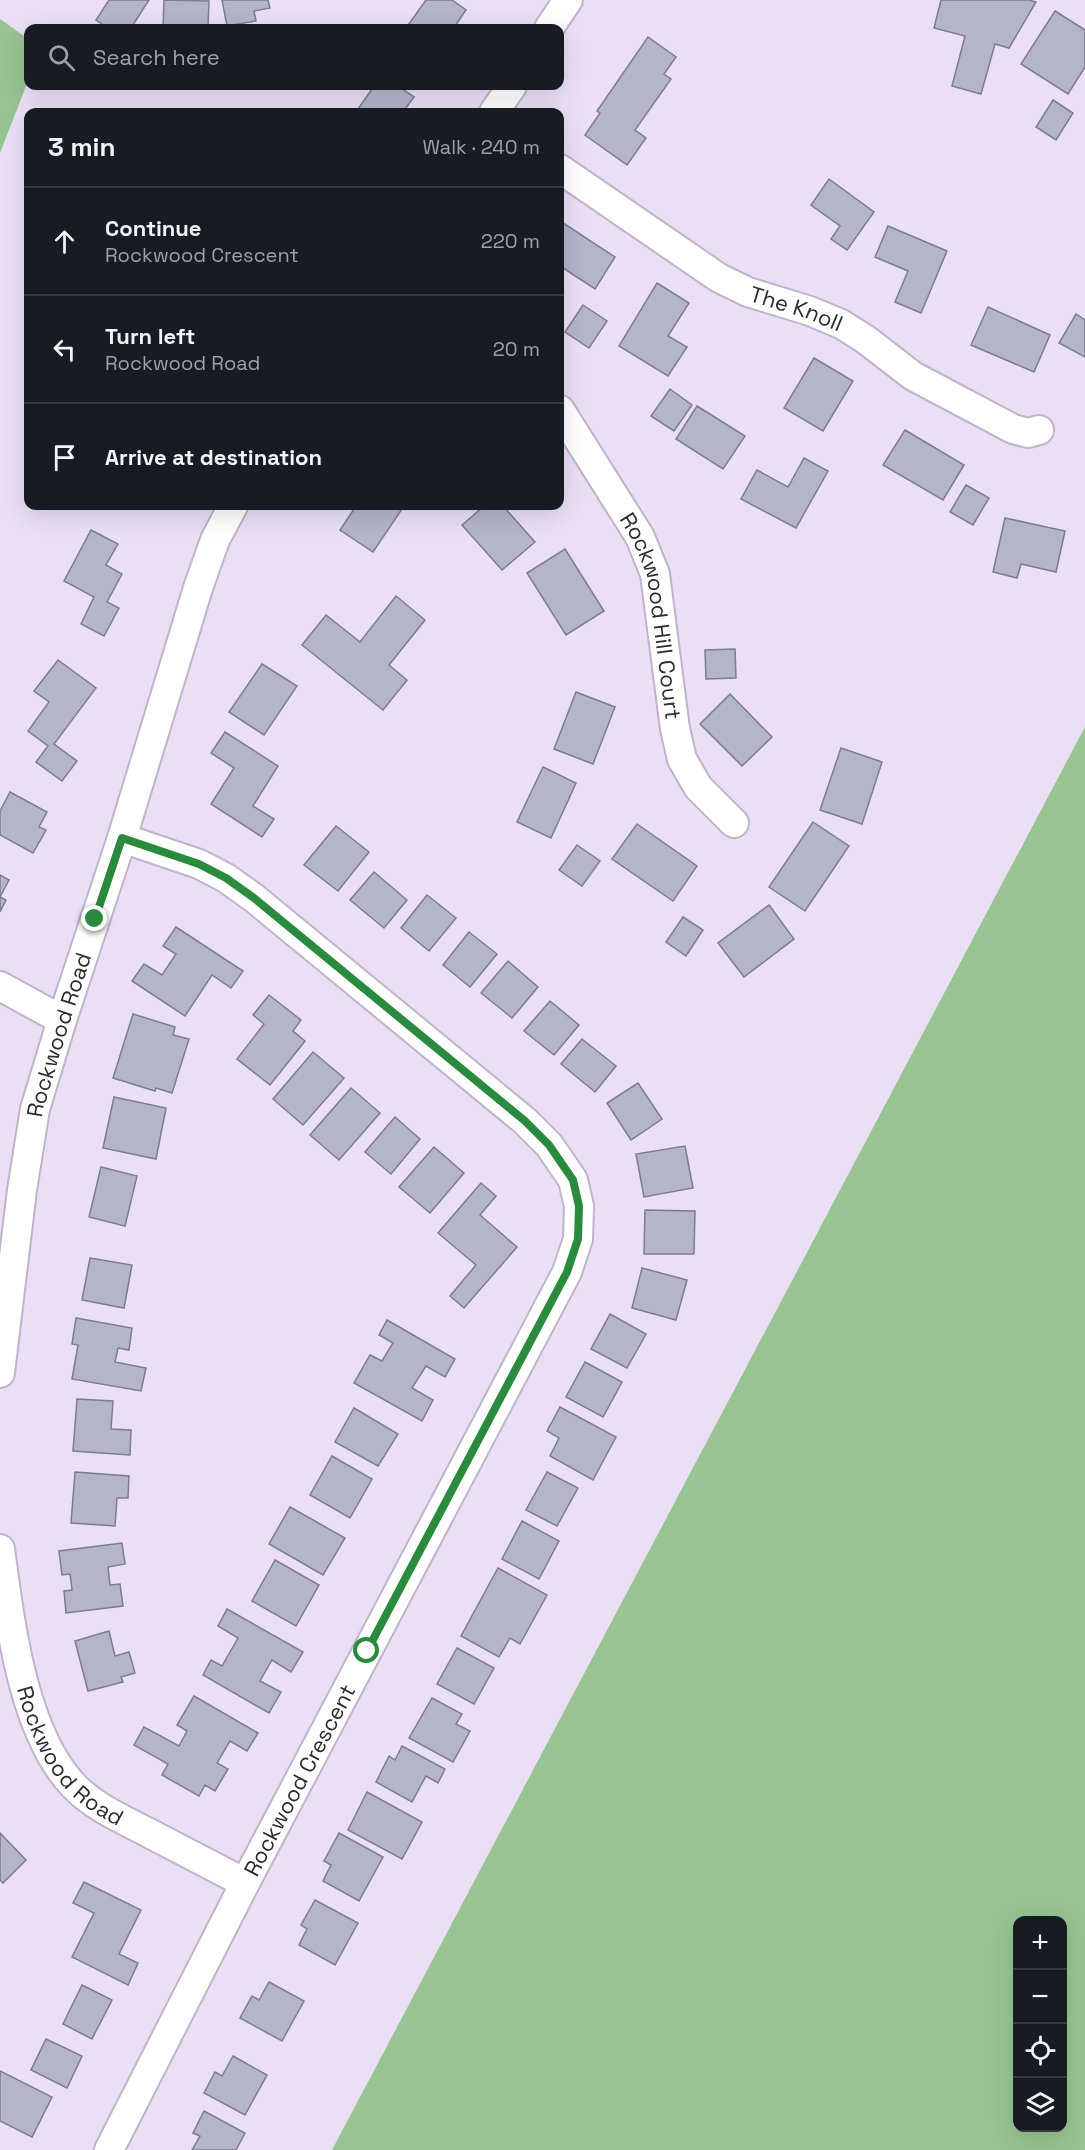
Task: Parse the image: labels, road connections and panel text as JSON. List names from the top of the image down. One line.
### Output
{"streets":{"street":["The Knoll","Rockwood Hill Court","Rockwood Road","Rockwood Crescent"]},"crossings":[["Rockwood Road","Rockwood Crescent"]],"page":{"search":"Search here","heading":["3 min","Walk · 240 m"],"list":[["Continue","Rockwood Crescent","220 m"],["Turn left","Rockwood Road","20 m"],"Arrive at destination"],"map_buttons":["+","−"]}}
